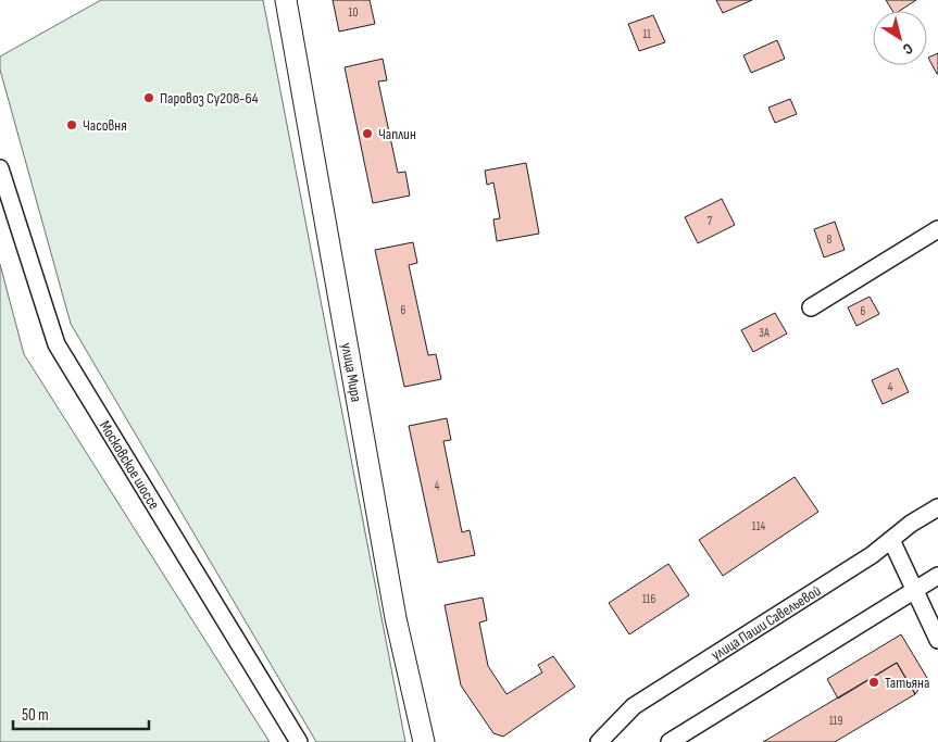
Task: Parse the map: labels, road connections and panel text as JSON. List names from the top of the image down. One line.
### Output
{"streets":{"street":["улица Мира","Московское шоссе","улица Паши Савельевой"]},"places":["Паровоз Су208-64","Часовня","Чаплин","Татьяна"],"house_numbers":["10","11","7","8","6","6","3А","4","4","114","116","119"],"scale_bar":"50 m","north":"bottom right"}
